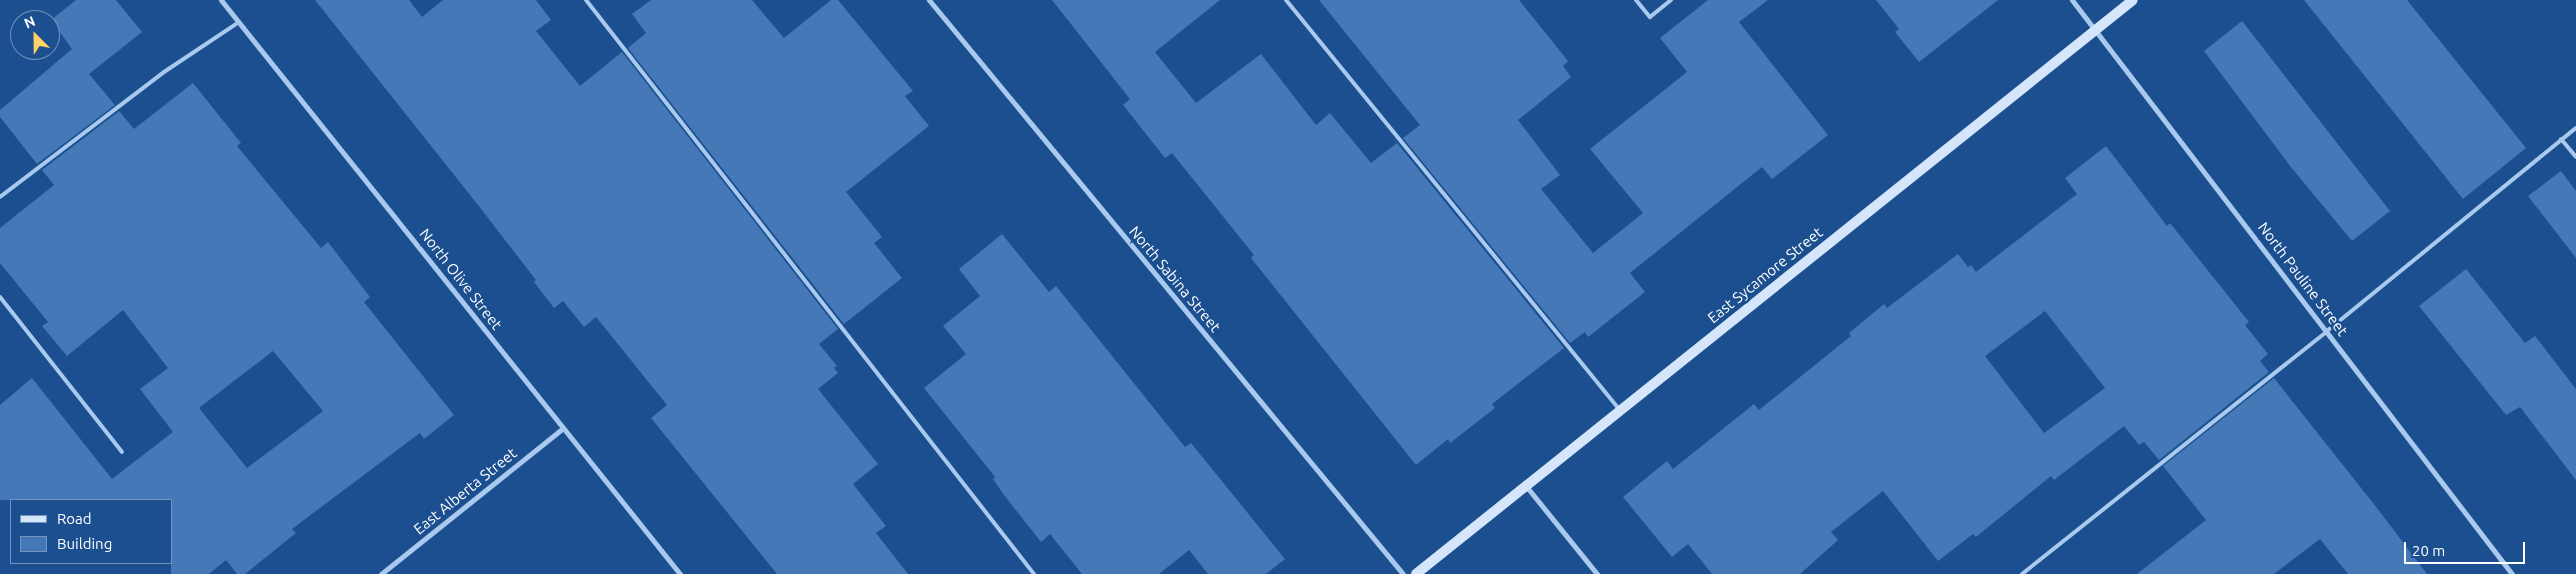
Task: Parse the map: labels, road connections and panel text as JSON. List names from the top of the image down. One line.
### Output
{"streets":{"street":["East Sycamore Street","North Olive Street","North Sabina Street","North Pauline Street","East Alberta Street"]},"crossings":[["East Sycamore Street","North Pauline Street"],["North Olive Street","East Alberta Street"]],"legend":["Road","Building"],"scale_bar":"20 m","north":"top left"}
